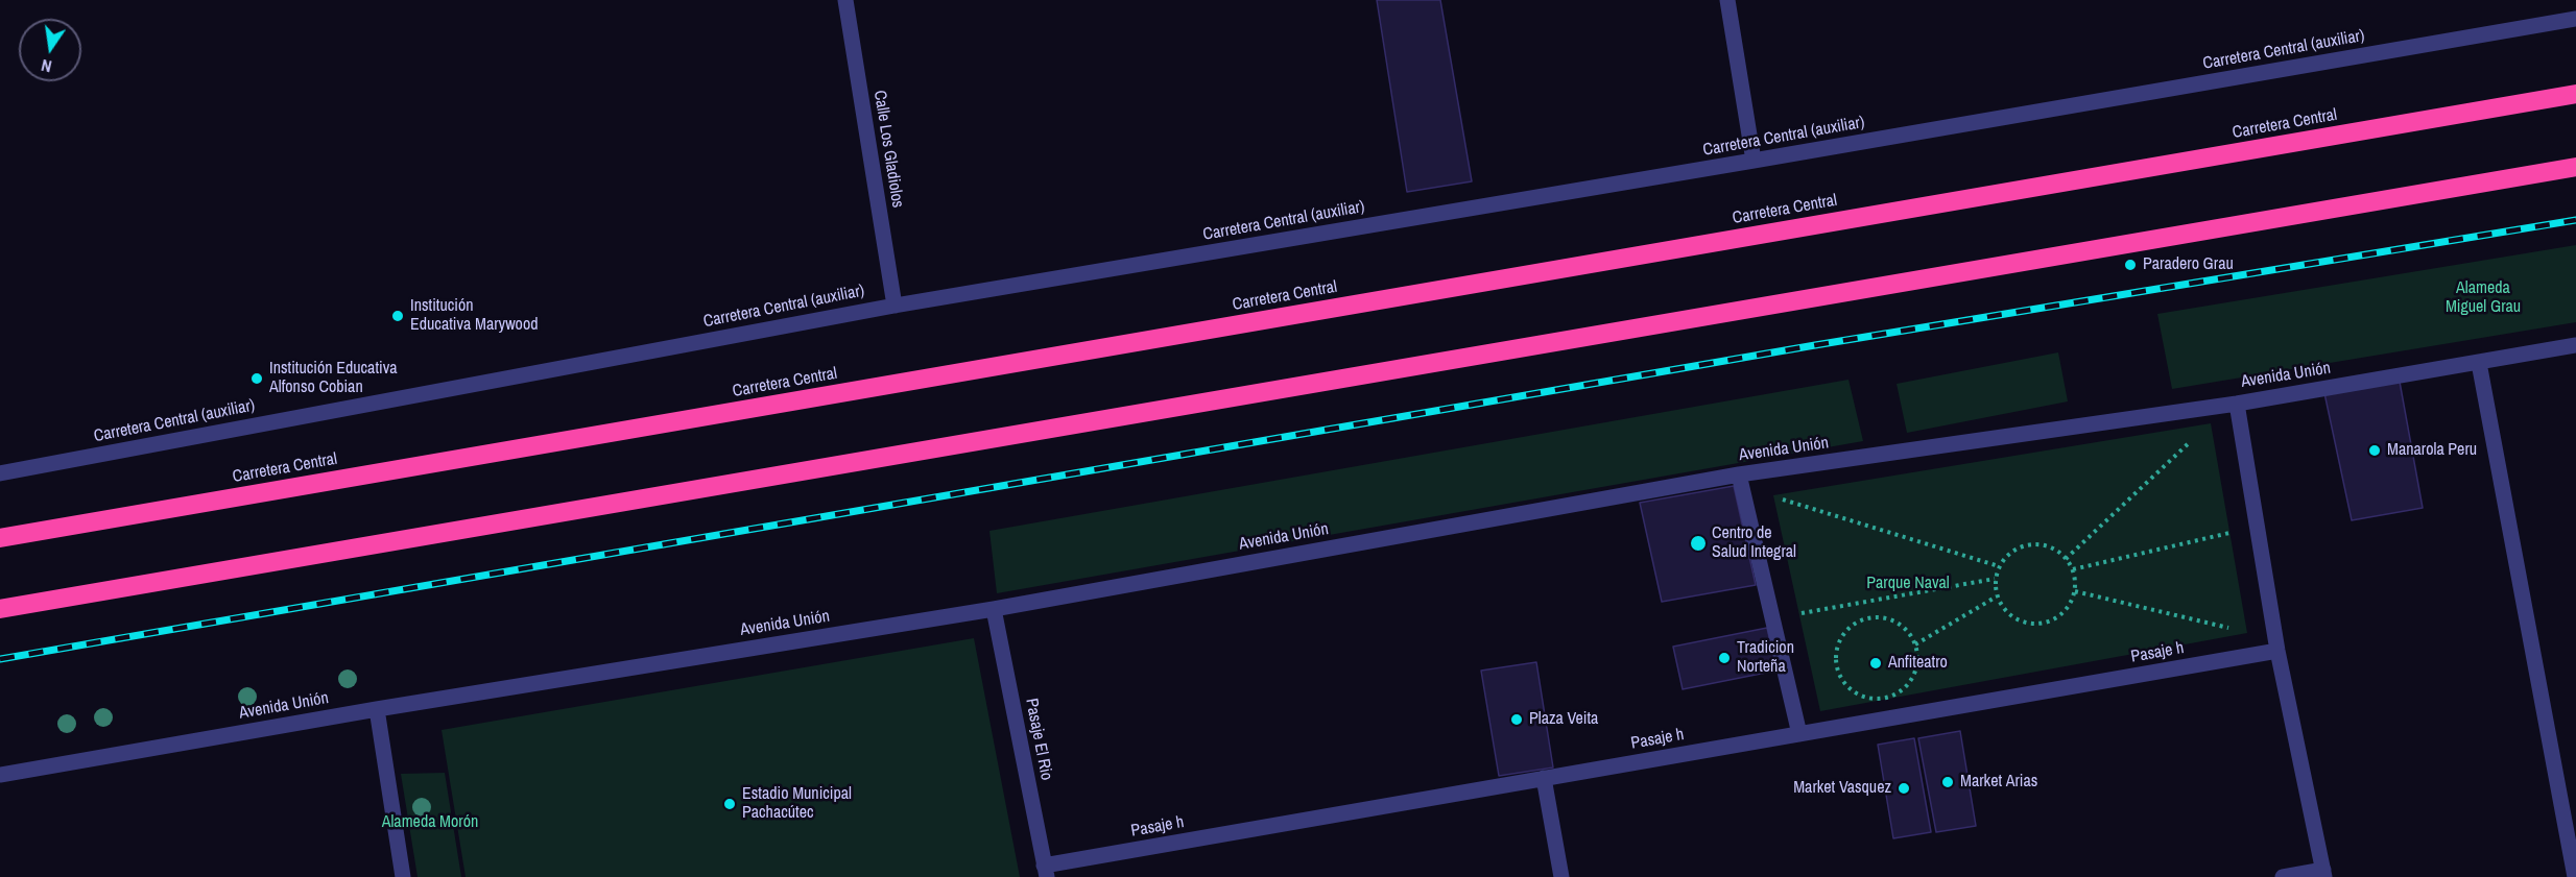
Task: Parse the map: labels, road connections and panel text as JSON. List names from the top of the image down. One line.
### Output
{"streets":{"highway":["Carretera Central"],"street":["Carretera Central (auxiliar)","Calle Los Gladiolos","Avenida Unión","Pasaje h","Pasaje El Rio"]},"crossings":[["Carretera Central (auxiliar)","Calle Los Gladiolos"],["Avenida Unión","Pasaje El Rio"],["Pasaje h","Pasaje El Rio"]],"parks":["Alameda Miguel Grau","Parque Naval","Alameda Morón"],"places":["Paradero Grau","Institución Educativa Marywood","Institución Educativa Alfonso Cobian","Manarola Peru","Centro de Salud Integral","Tradicion Norteña","Anfiteatro","Plaza Veita","Market Arias","Market Vasquez","Estadio Municipal Pachacútec"],"north":"bottom"}
